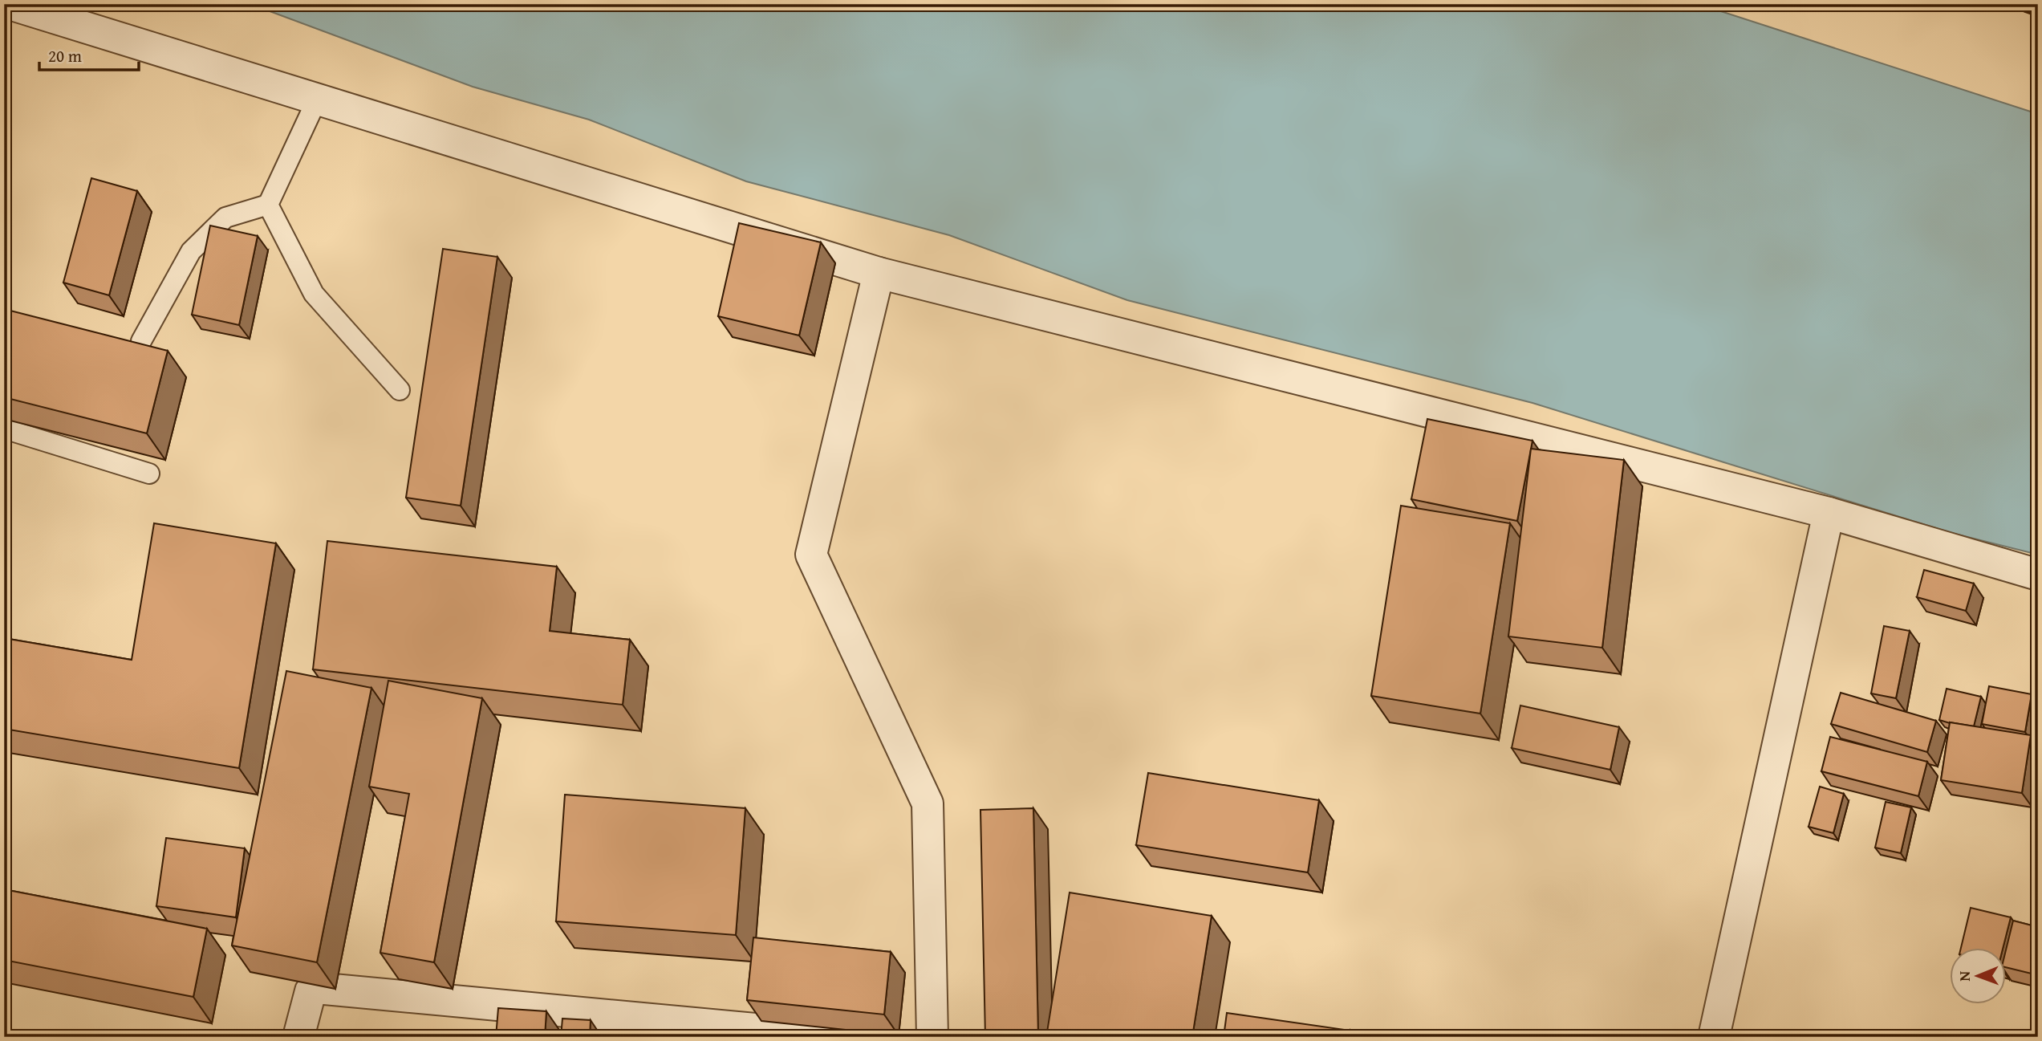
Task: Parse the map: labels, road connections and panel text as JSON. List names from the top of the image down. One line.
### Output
{"scale_bar":"20 m","north":"left"}
